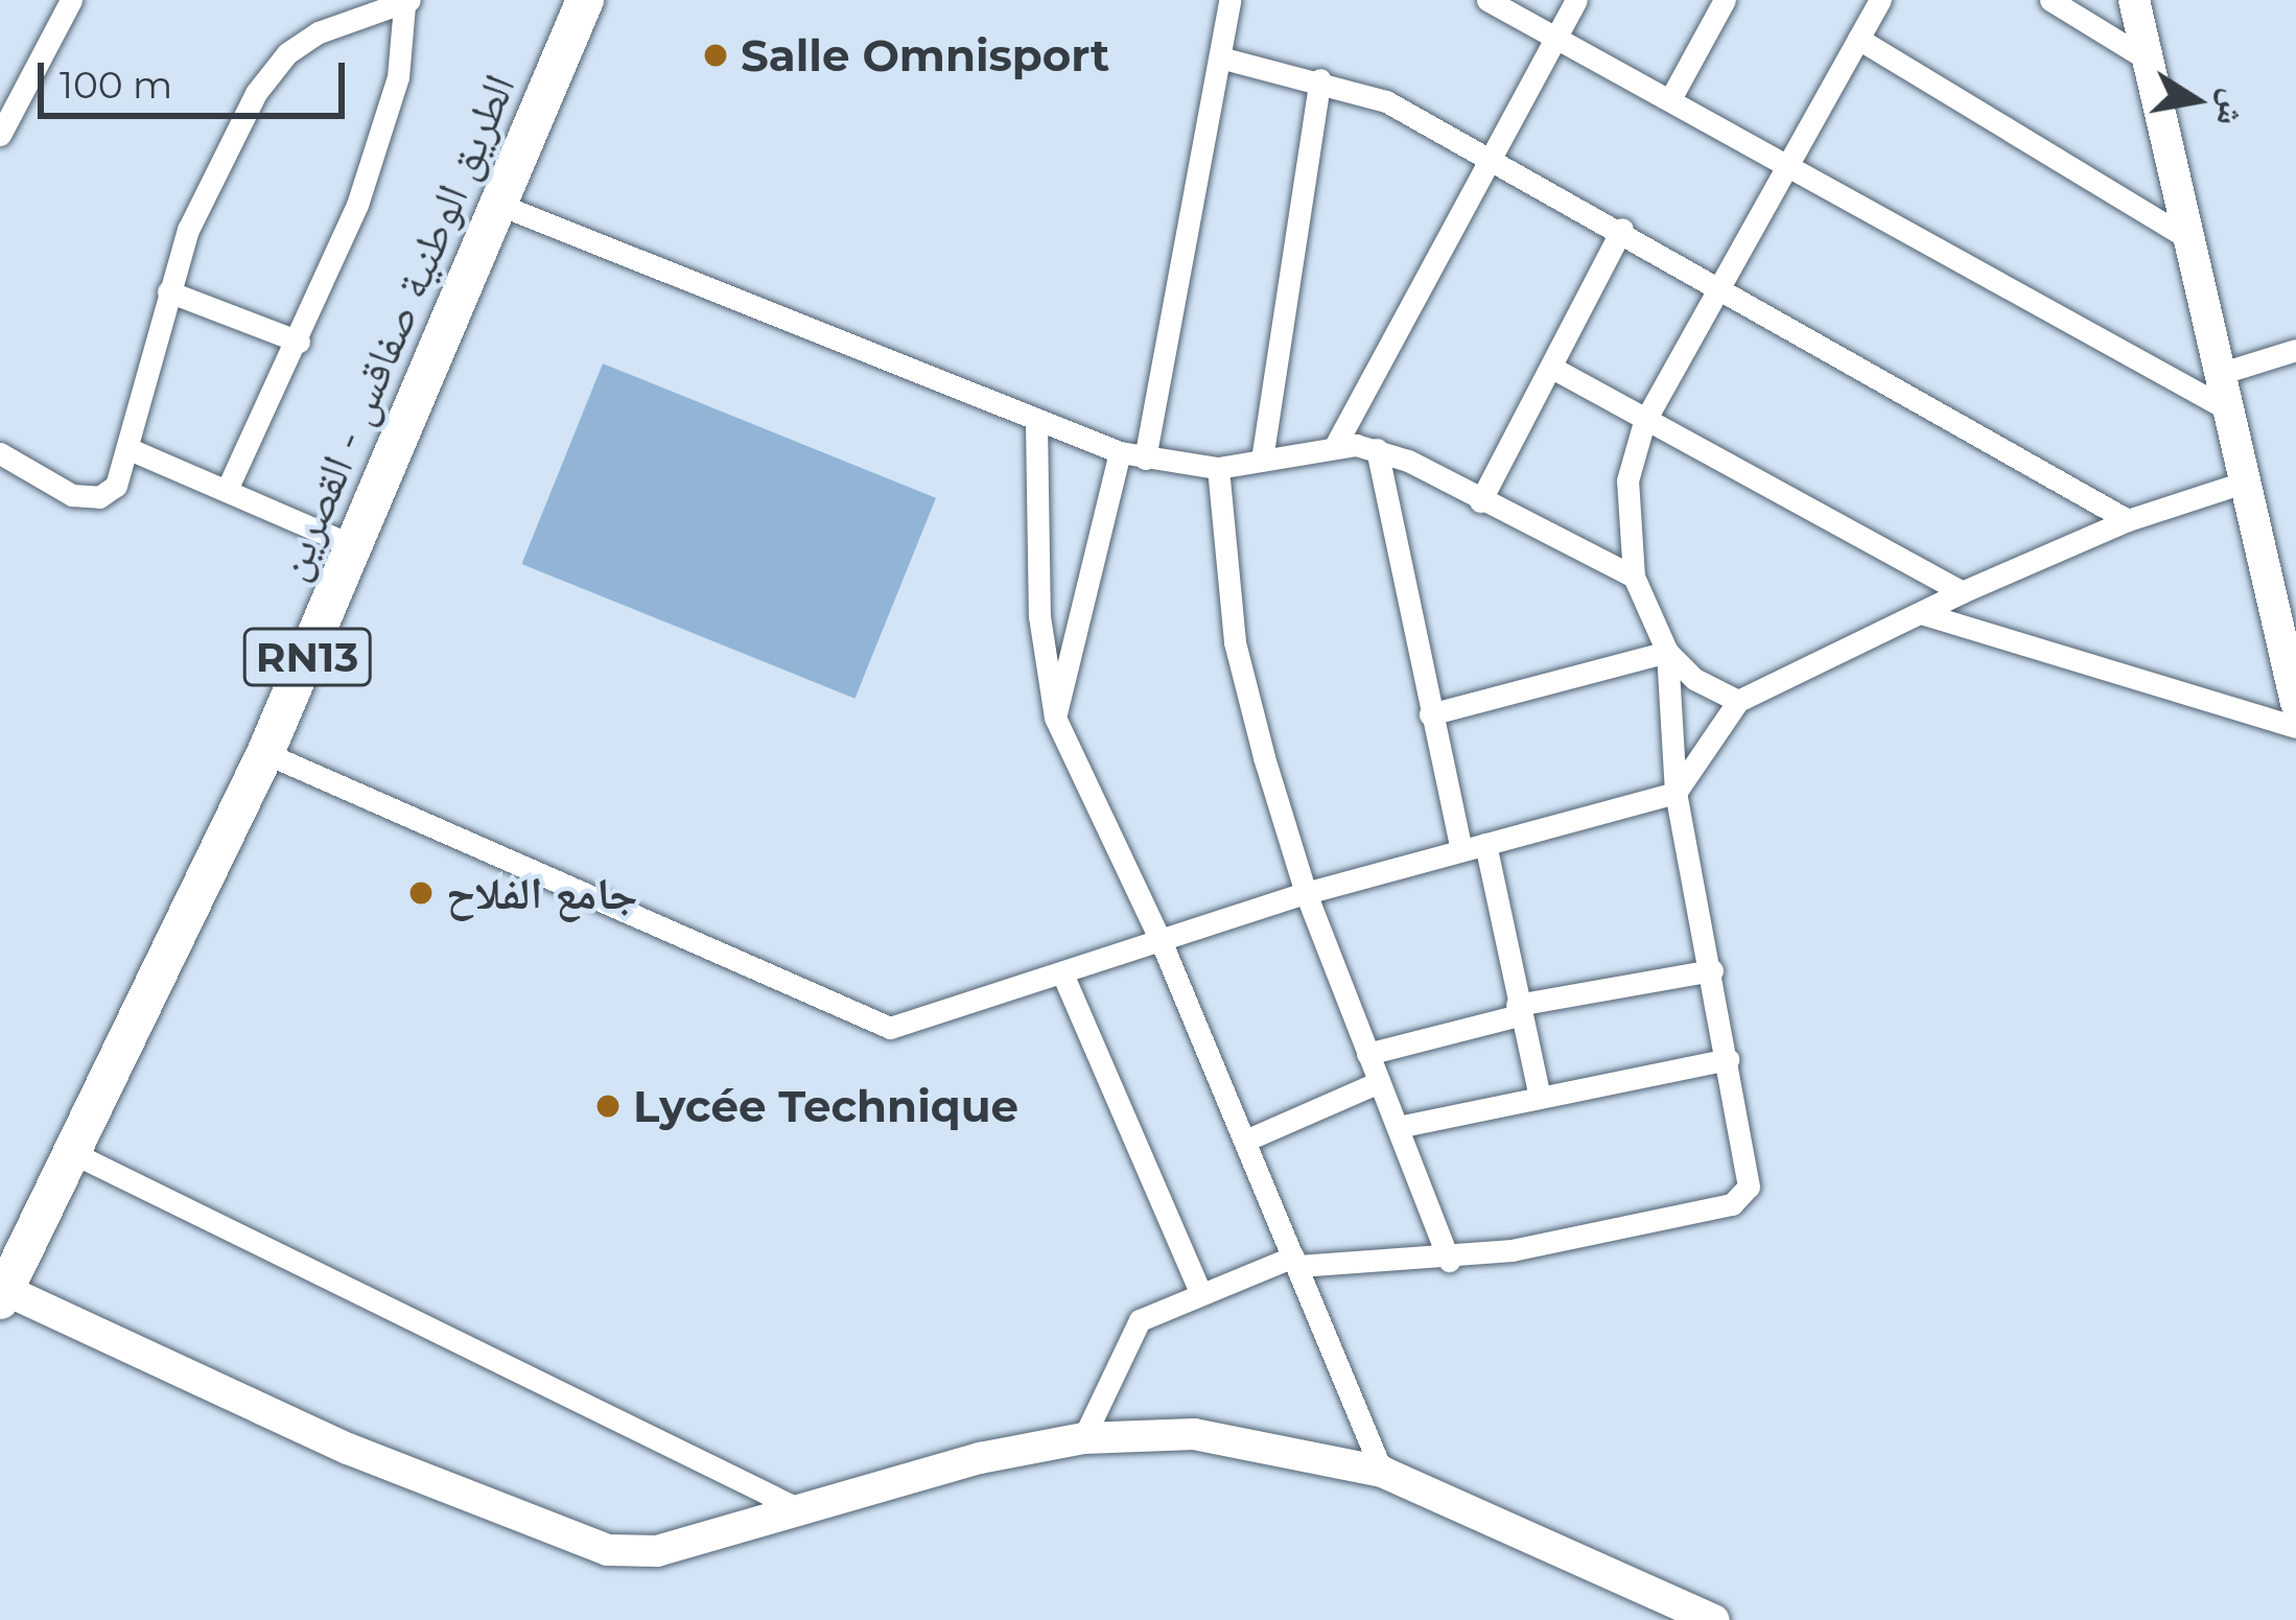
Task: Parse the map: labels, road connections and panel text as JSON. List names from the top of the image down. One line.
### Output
{"streets":{"main road":["الطريق الوطنية صفاقس - القصرين","RN13"]},"places":["Salle Omnisport","جامع الفلاح","Lycée Technique"],"scale_bar":"100 m","north":"right"}
